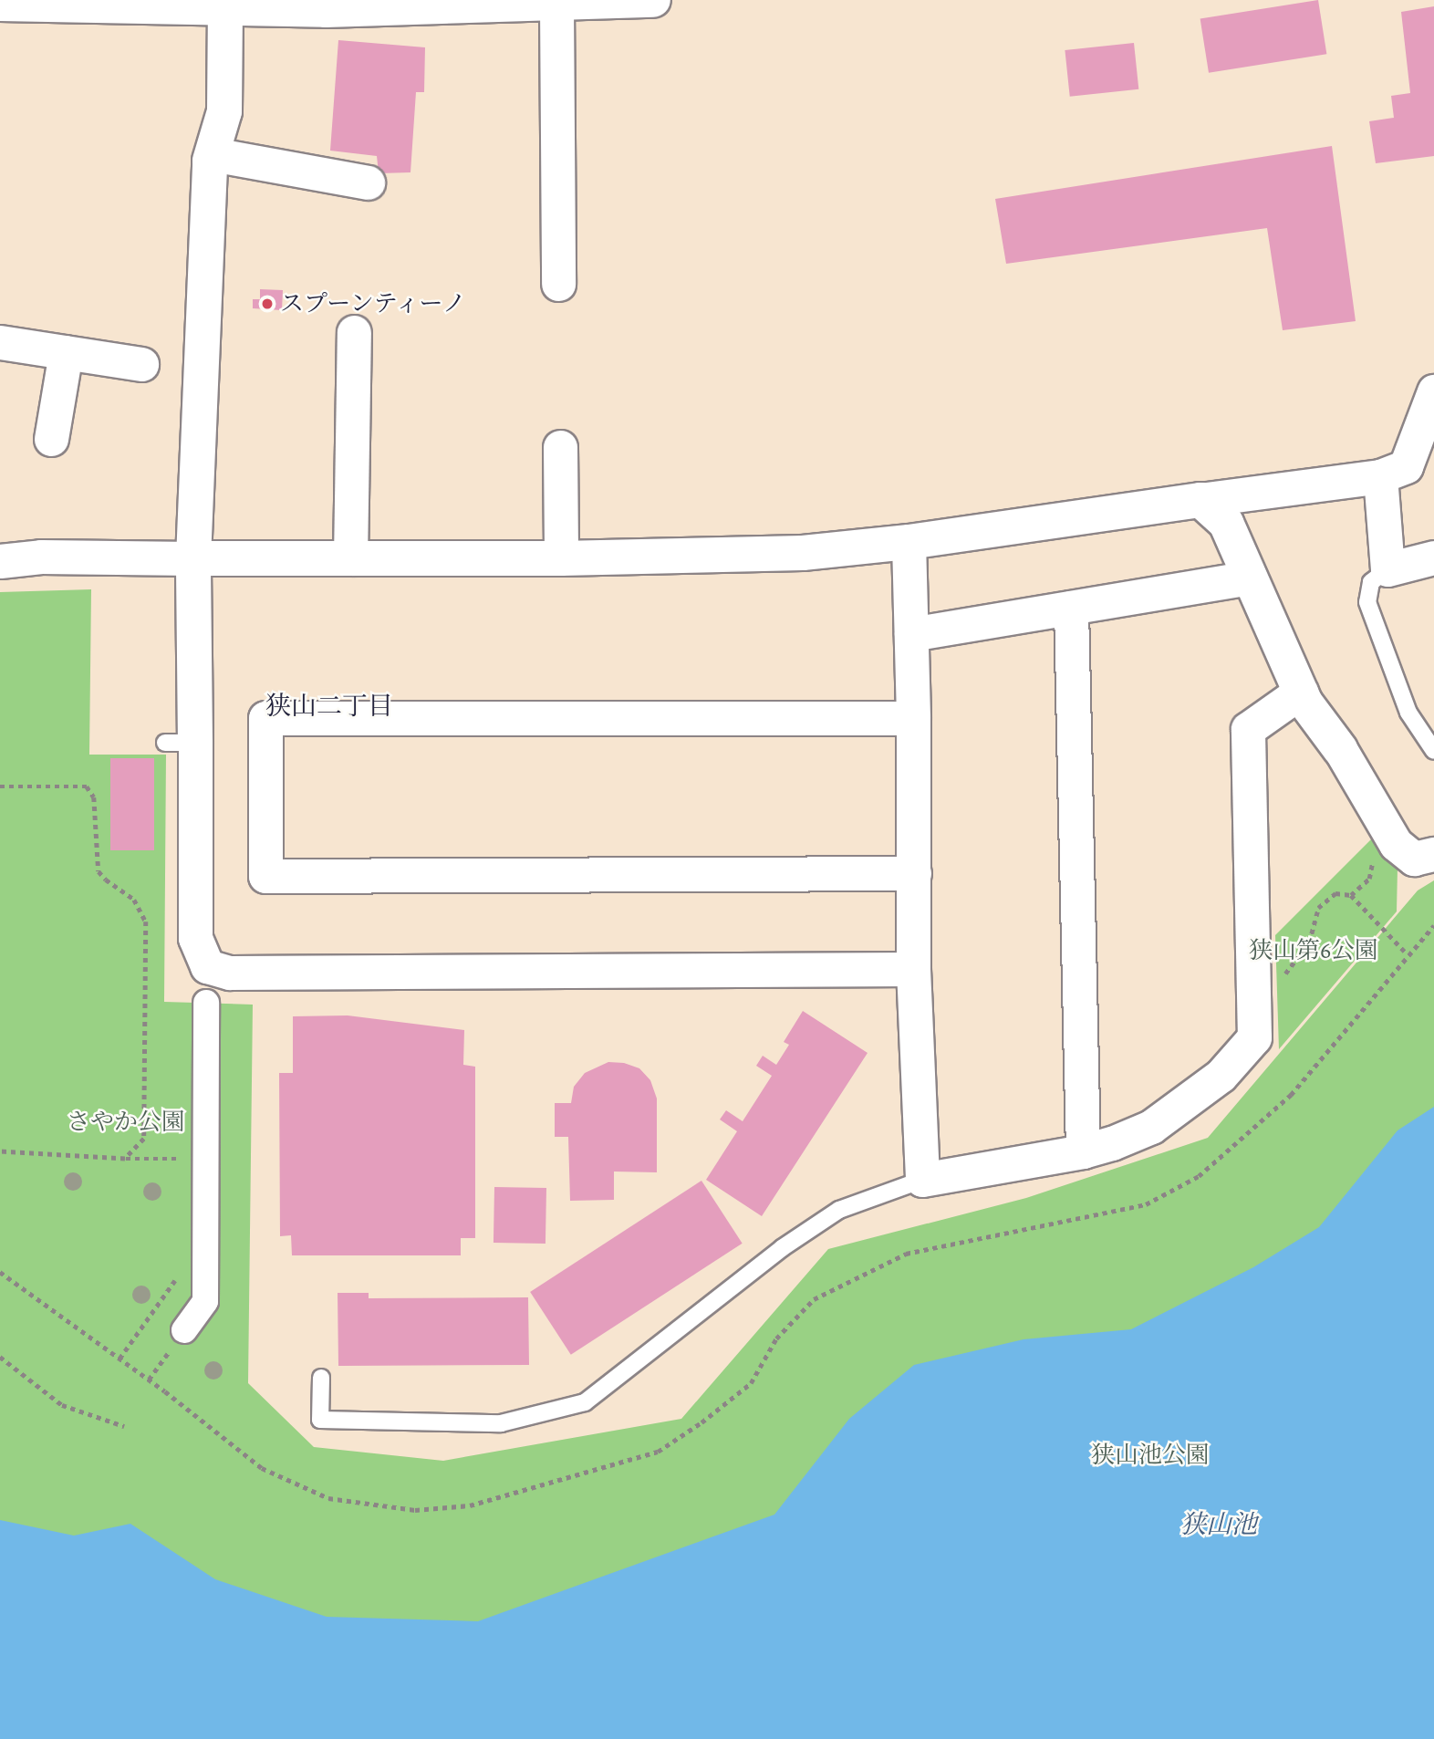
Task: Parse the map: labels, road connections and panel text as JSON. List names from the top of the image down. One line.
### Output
{"districts":["狭山二丁目"],"water":["狭山池"],"parks":["狭山第6公園","さやか公園","狭山池公園"],"places":["スプーンティーノ"]}
